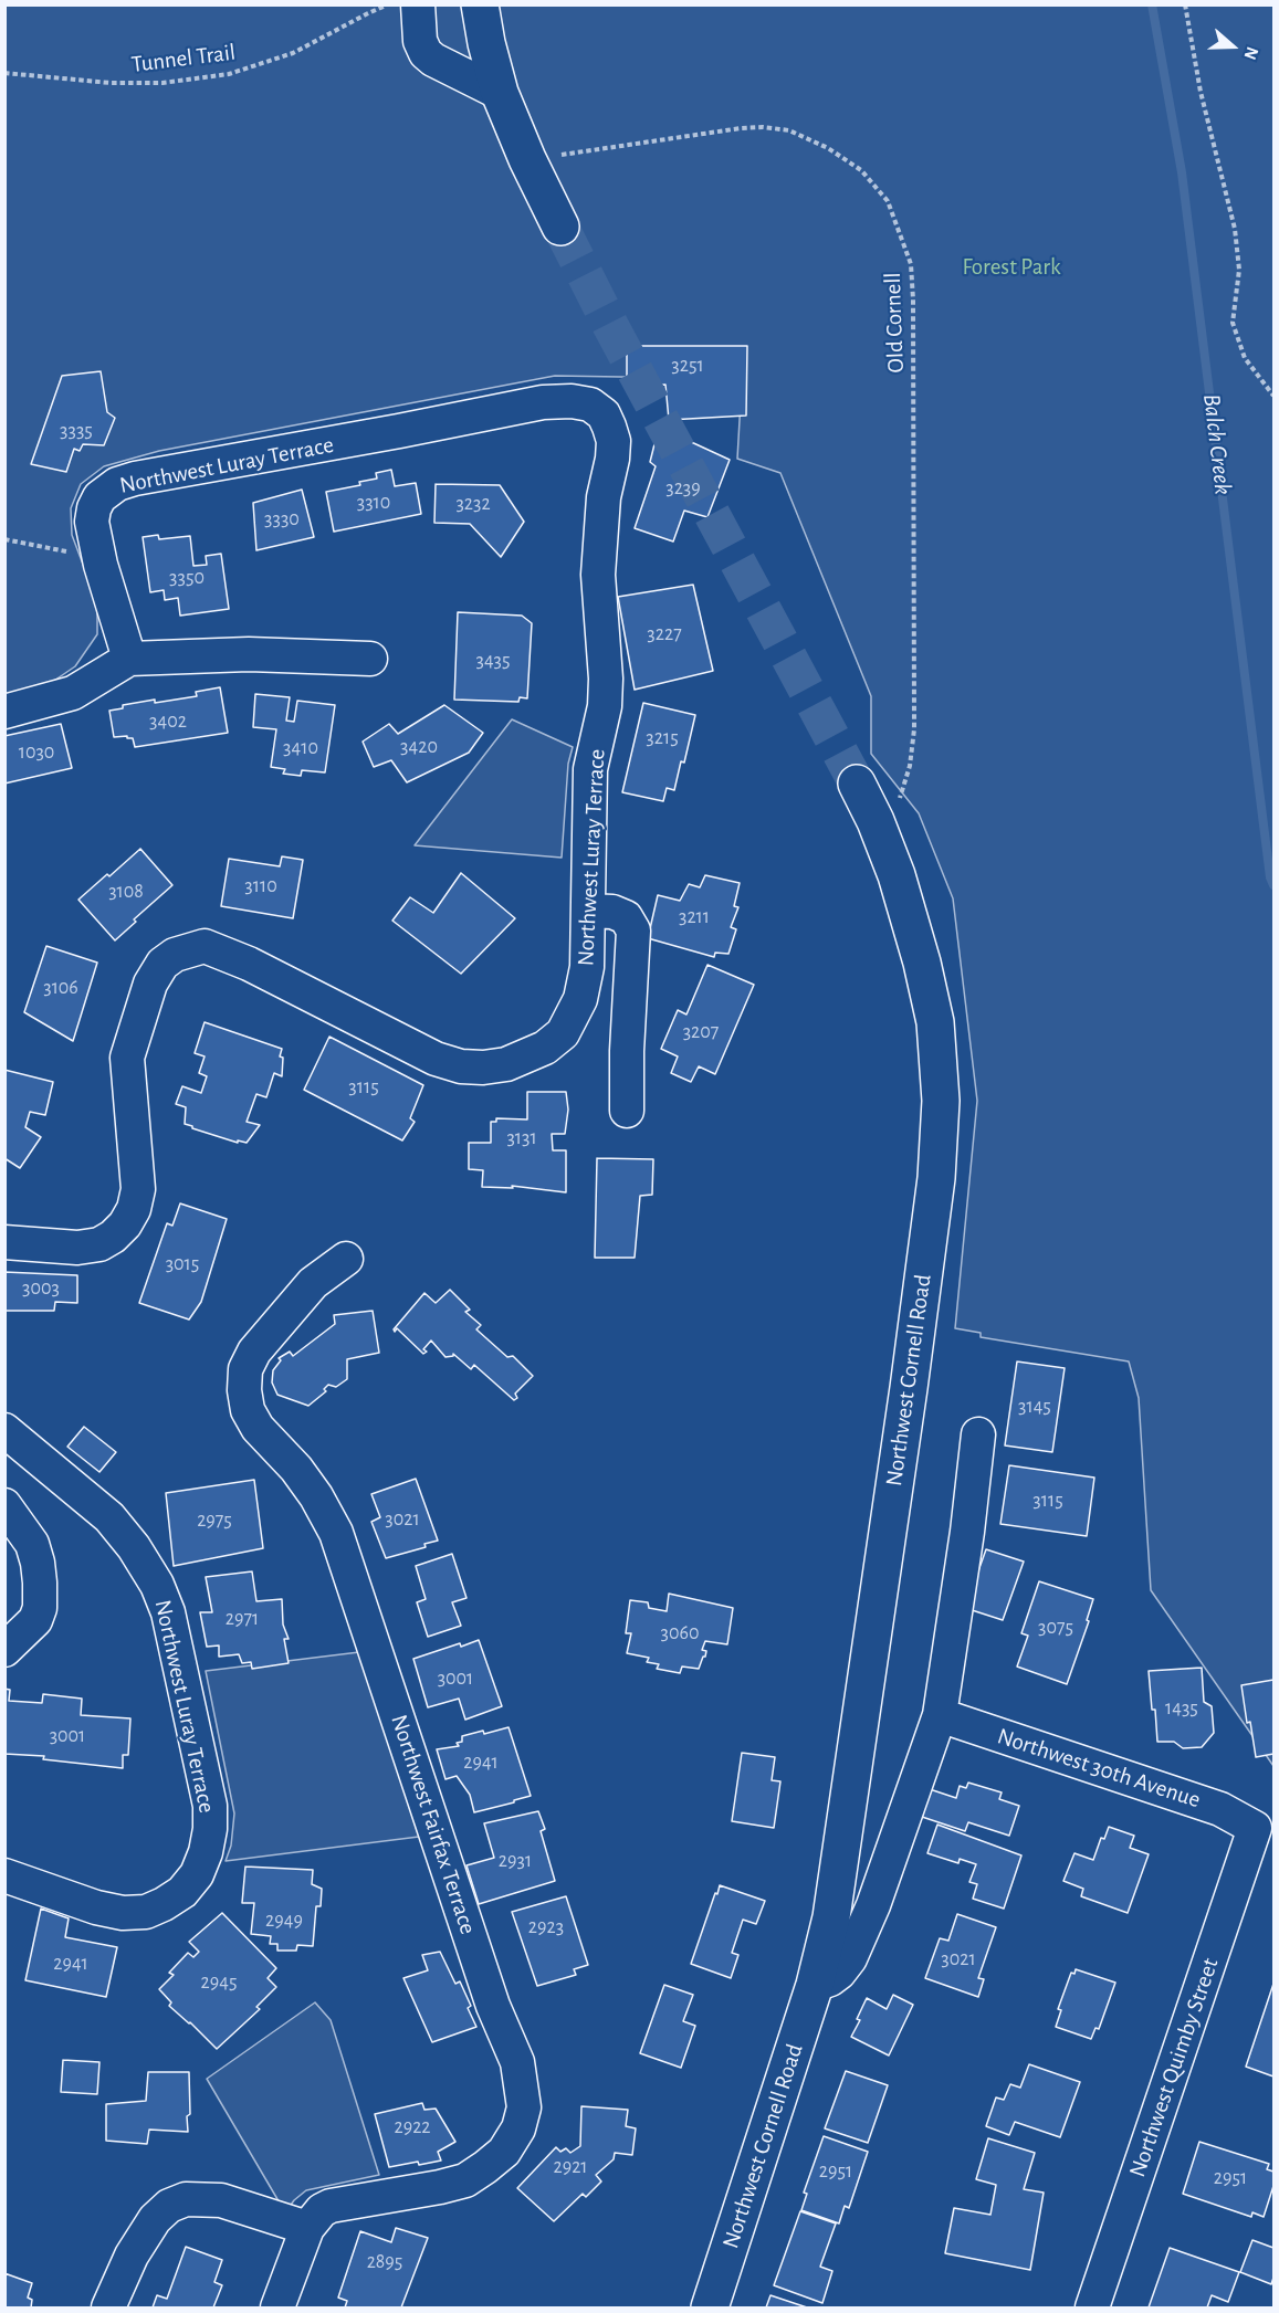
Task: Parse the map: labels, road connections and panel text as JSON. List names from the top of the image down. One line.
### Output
{"streets":{"main road":["Northwest Cornell Road"],"street":["Northwest Luray Terrace","Northwest 30th Avenue","Northwest Fairfax Terrace","Northwest Quimby Street"],"path":["Tunnel Trail","Old Cornell"]},"crossings":[["Old Cornell","Northwest Cornell Road"],["Northwest 30th Avenue","Northwest Quimby Street"]],"water":["Balch Creek"],"parks":["Forest Park"],"house_numbers":["3251","3335","3239","3310","3232","3330","3350","3227","3435","3402","3215","3420","3410","1030","3110","3108","3211","3106","3207","3115","3131","3015","3003","3145","3115","3021","2975","2971","3075","3060","3001","1435","3001","2941","2931","2949","2923","3021","2941","2945","2922","2921","2951","2951","2895"],"north":"right"}
